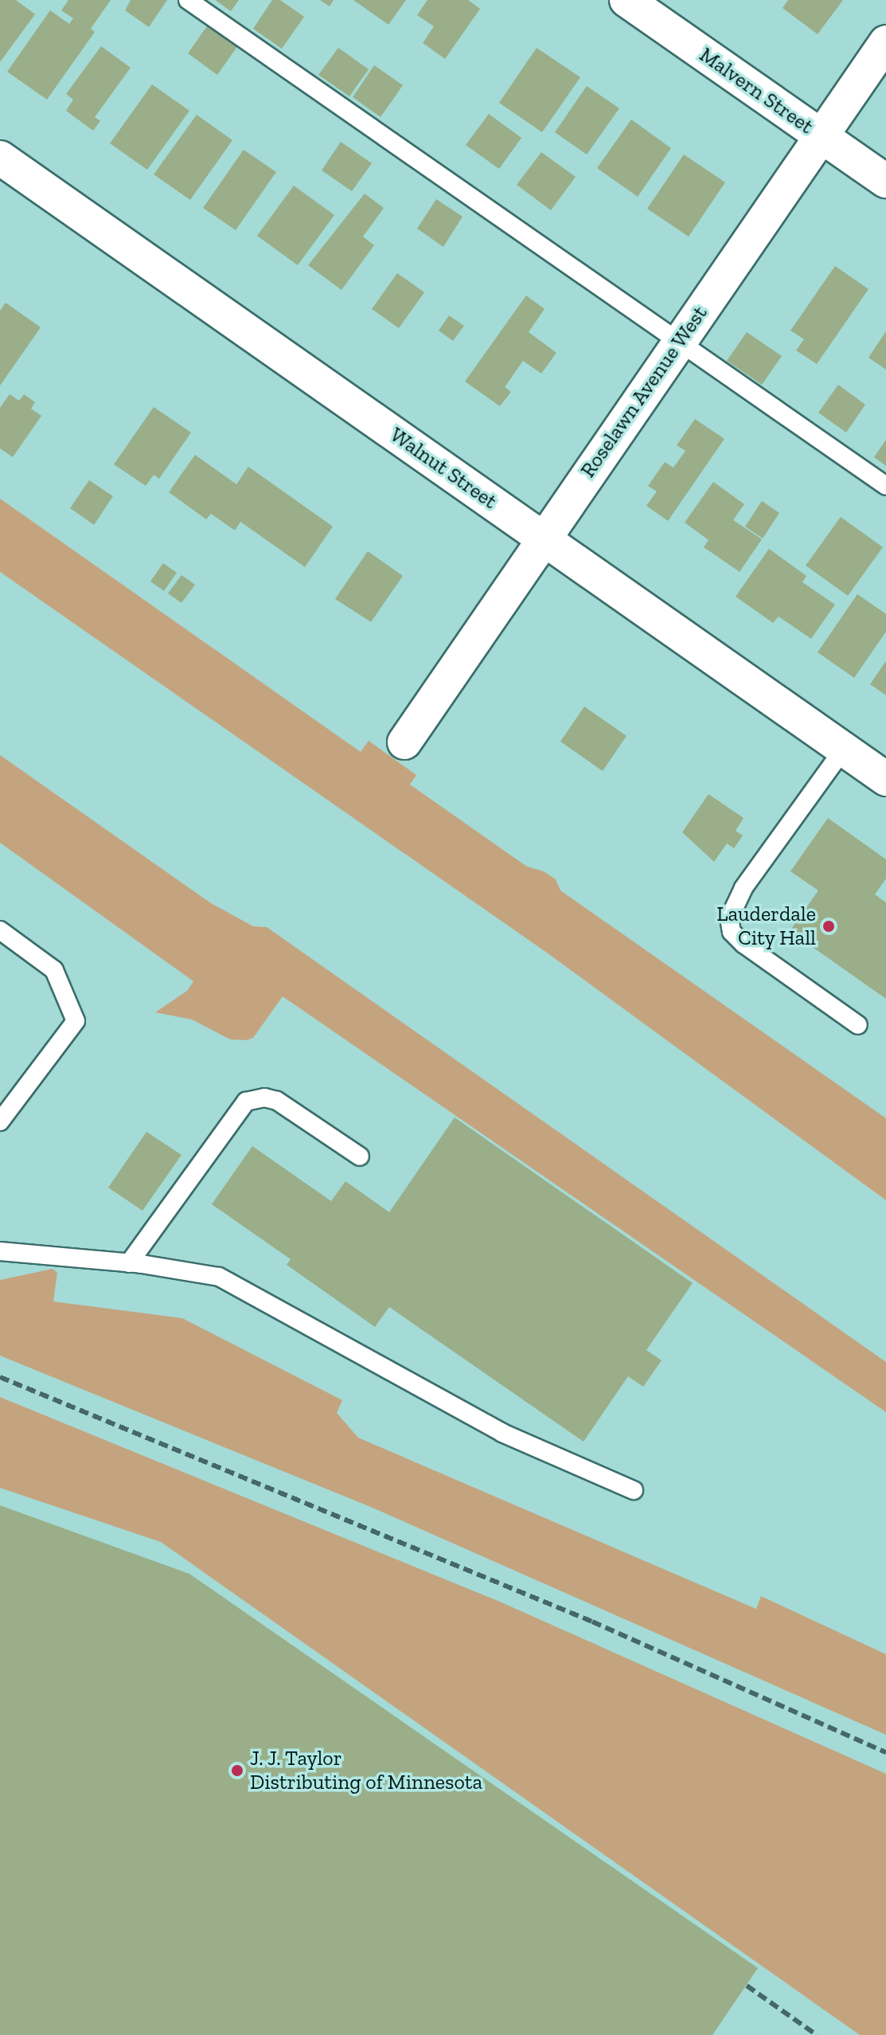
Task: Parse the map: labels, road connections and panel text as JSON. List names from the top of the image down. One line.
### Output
{"streets":{"street":["Malvern Street","Roselawn Avenue West","Walnut Street"]},"crossings":[["Malvern Street","Roselawn Avenue West"],["Roselawn Avenue West","Walnut Street"]],"places":["Lauderdale City Hall","J. J. Taylor Distributing of Minnesota"]}
